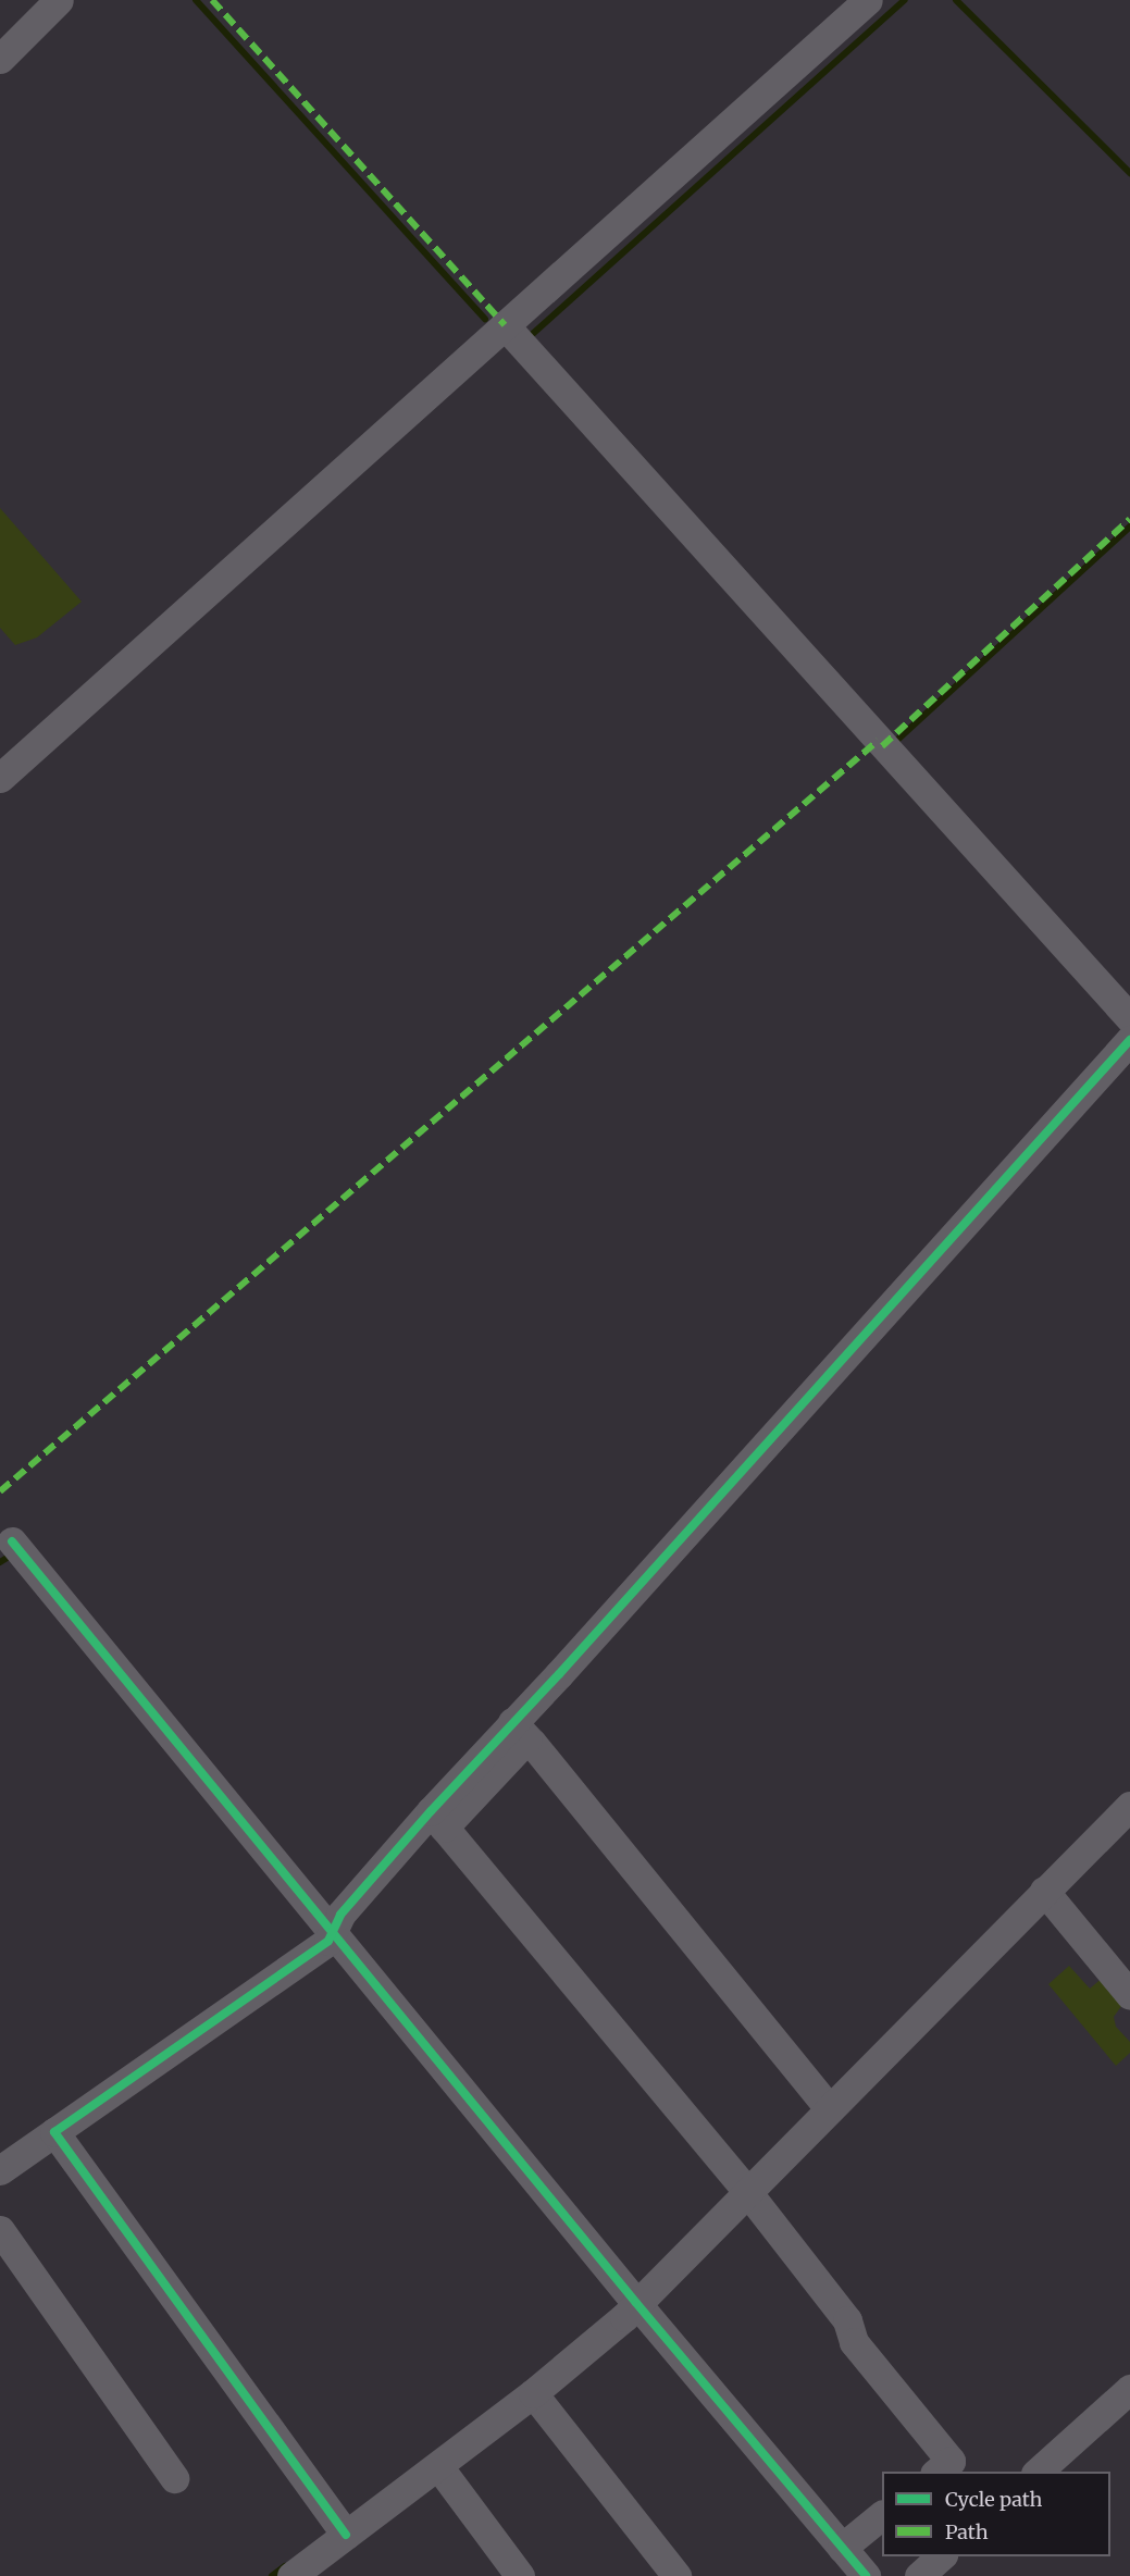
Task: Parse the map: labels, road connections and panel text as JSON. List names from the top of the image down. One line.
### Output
{"legend":["Cycle path","Path"]}
